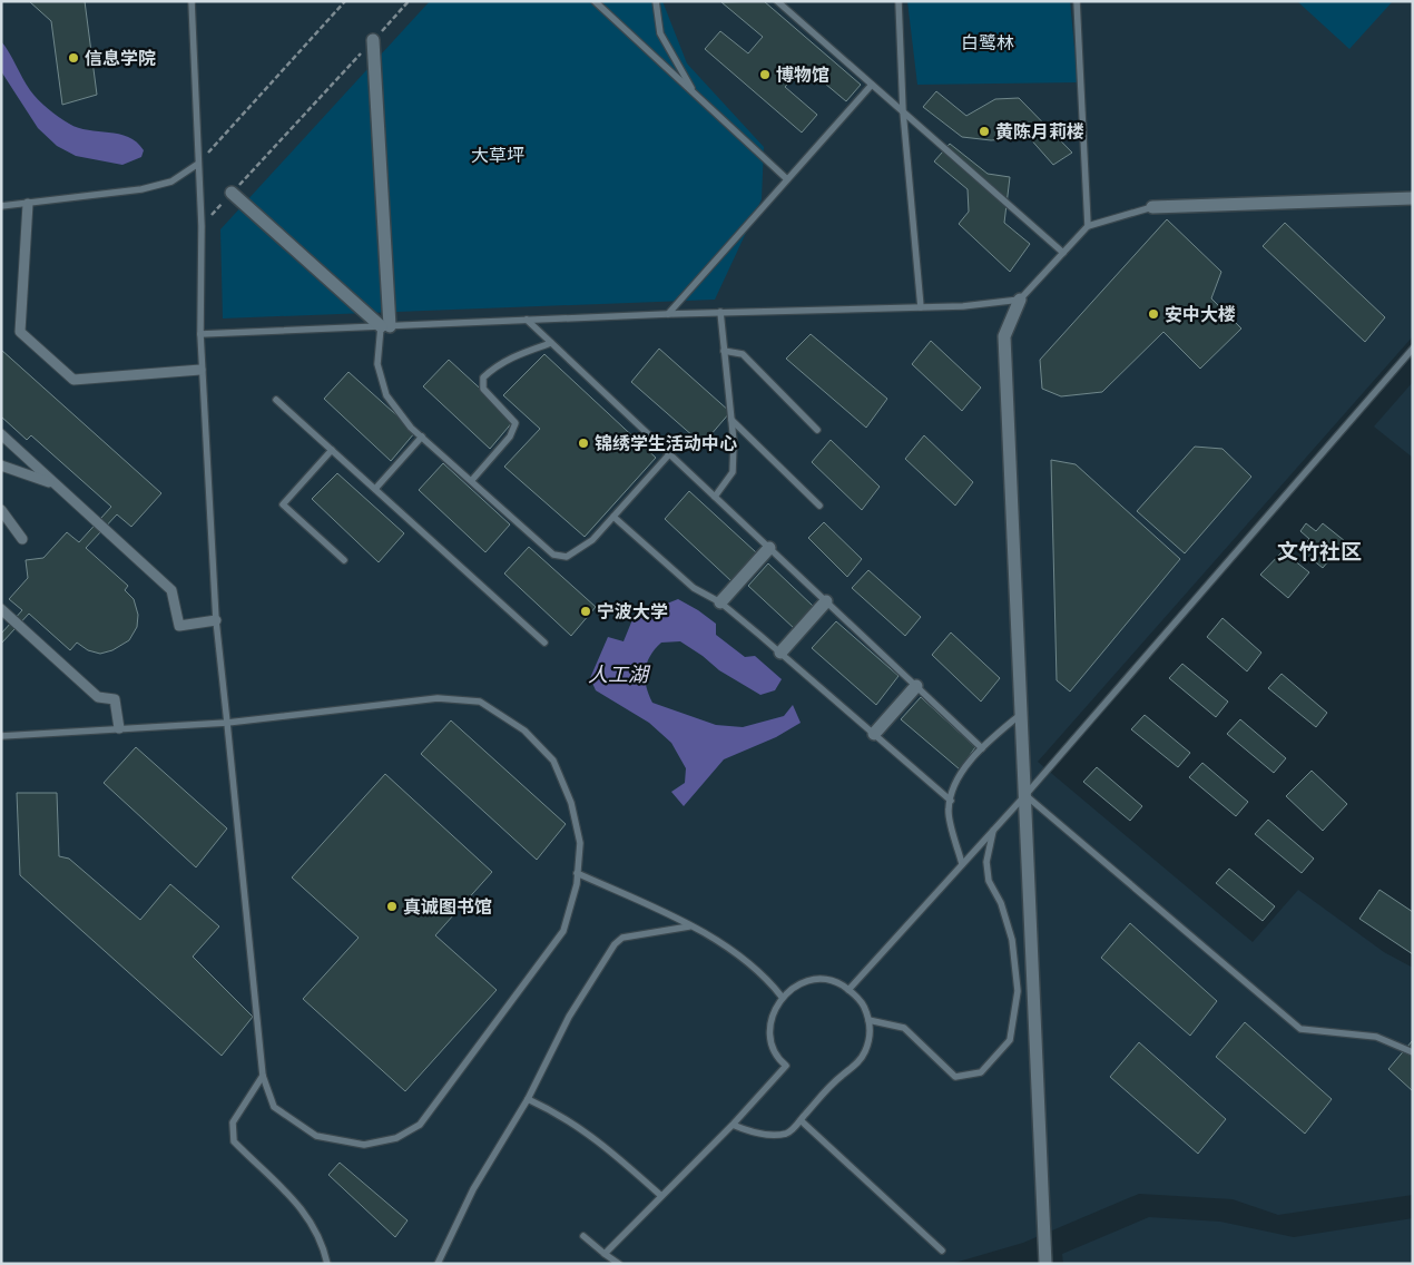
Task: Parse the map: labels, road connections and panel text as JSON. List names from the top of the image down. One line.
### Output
{"districts":["文竹社区"],"water":["人工湖"],"parks":["白鹭林","大草坪"],"places":["信息学院","博物馆","黄陈月莉楼","安中大楼","锦绣学生活动中心","宁波大学","真诚图书馆"]}
